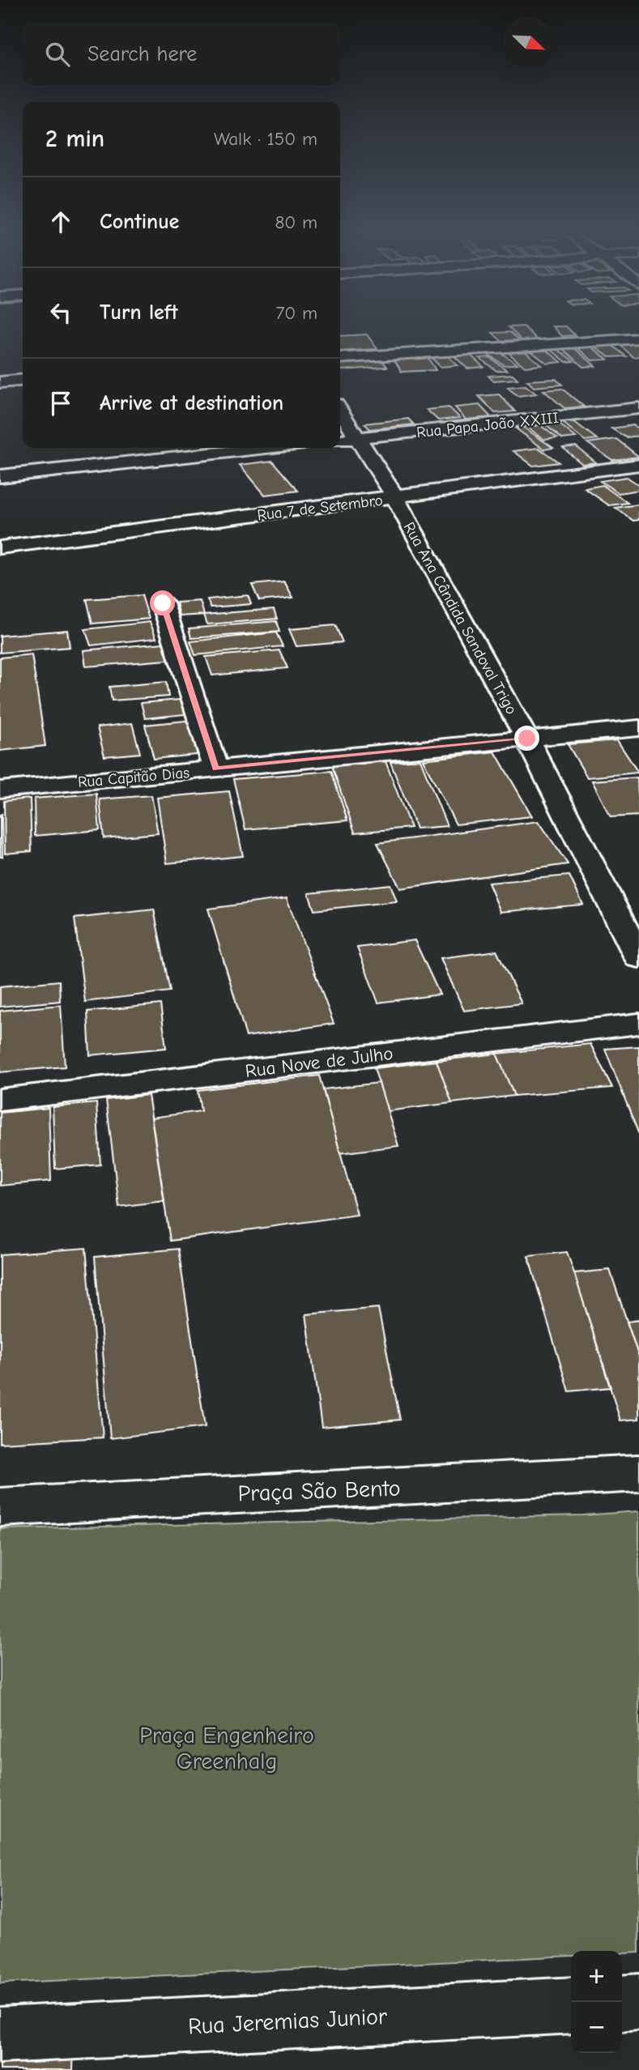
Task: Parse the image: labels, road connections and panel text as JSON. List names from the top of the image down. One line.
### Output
{"streets":{"street":["Rua Papa João XXIII","Rua 7 de Setembro","Rua Ana Cândida Sandoval Trigo","Rua Capitão Dias","Rua Nove de Julho","Praça São Bento","Rua Jeremias Junior"]},"crossings":[["Rua Papa João XXIII","Rua Ana Cândida Sandoval Trigo"],["Rua 7 de Setembro","Rua Ana Cândida Sandoval Trigo"],["Rua Ana Cândida Sandoval Trigo","Rua Capitão Dias"]],"parks":["Praça Engenheiro Greenhalg"],"north":"bottom right","page":{"search":"Search here","heading":["2 min","Walk · 150 m"],"list":[["Continue","80 m"],["Turn left","70 m"],"Arrive at destination"],"map_buttons":["+","−"]}}
